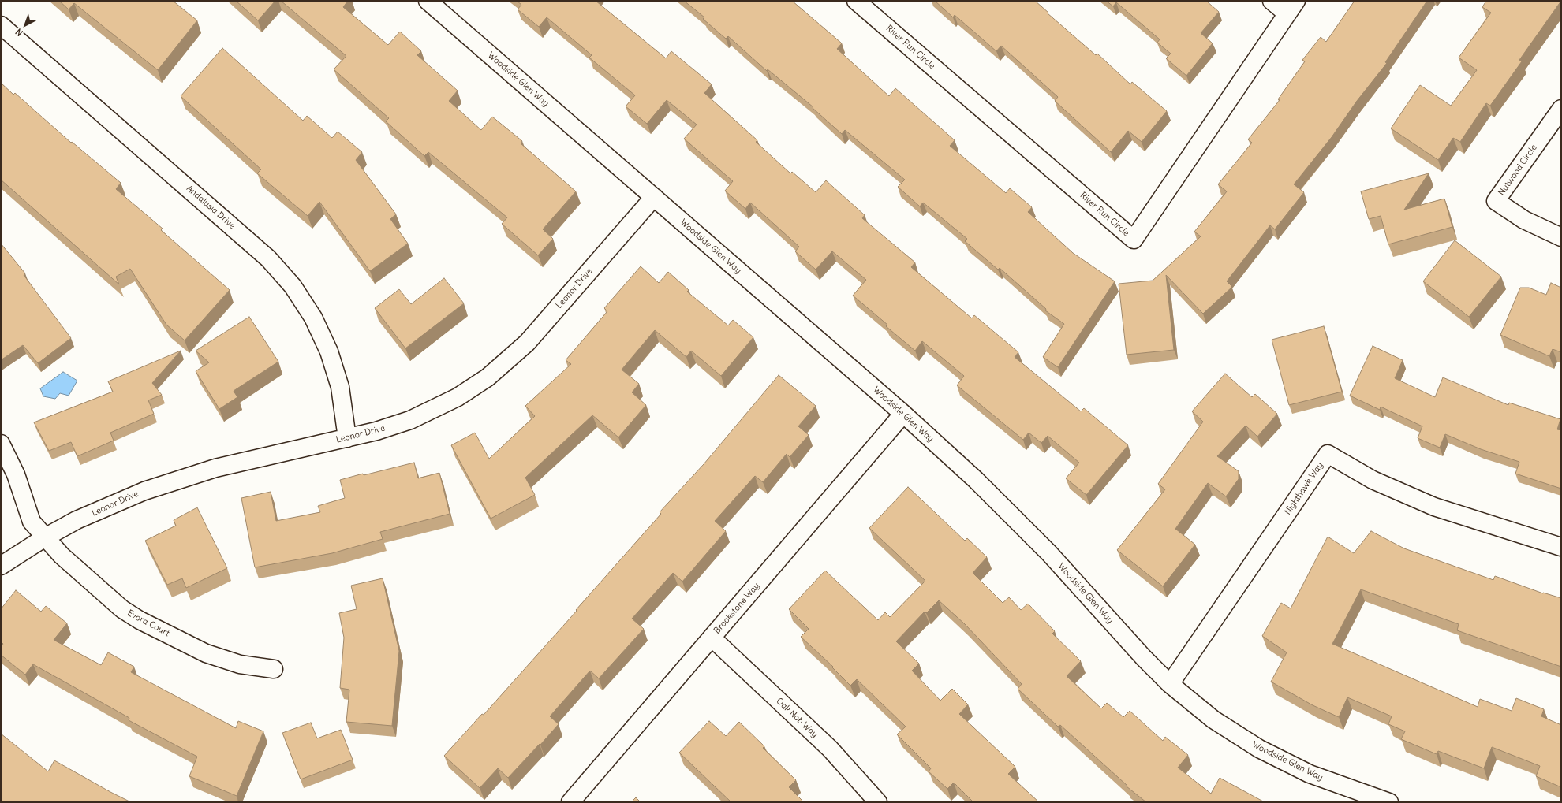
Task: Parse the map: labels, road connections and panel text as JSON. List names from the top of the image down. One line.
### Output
{"streets":{"street":["River Run Circle","Woodside Glen Way","Nutwood Circle","Andalusia Drive","Leonor Drive","Nighthawk Way","Brookstone Way","Evora Court","Oak Nob Way"]},"crossings":[["Woodside Glen Way","Leonor Drive"],["Woodside Glen Way","Nighthawk Way"],["Woodside Glen Way","Brookstone Way"],["Andalusia Drive","Leonor Drive"],["Leonor Drive","Evora Court"],["Brookstone Way","Oak Nob Way"]],"north":"bottom left"}
